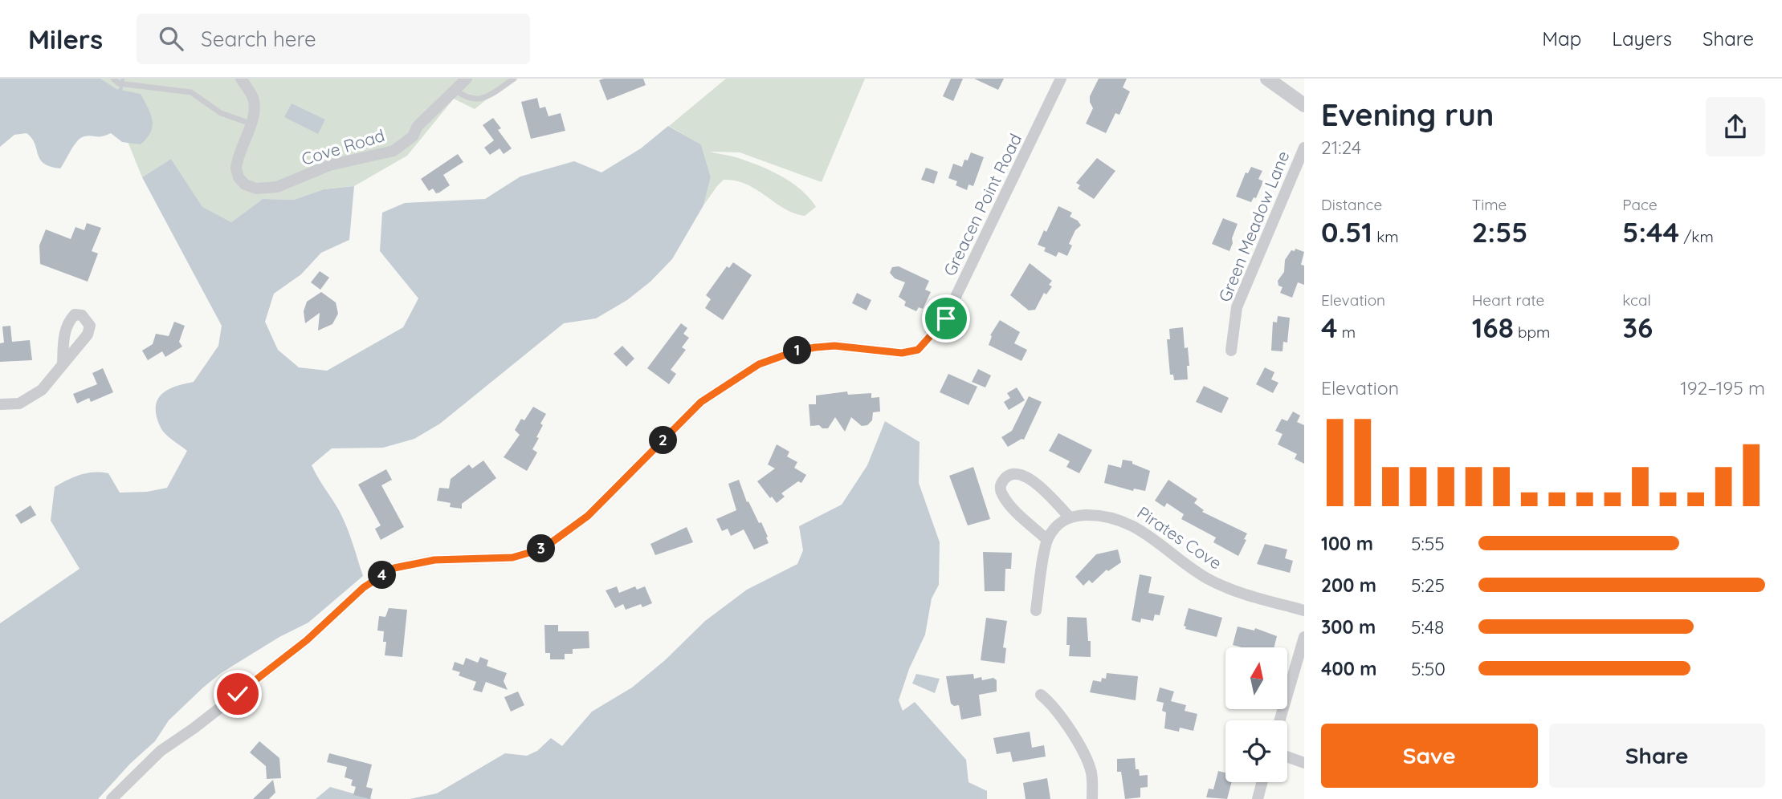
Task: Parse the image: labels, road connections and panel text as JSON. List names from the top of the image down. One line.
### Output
{"streets":{"street":["Cove Road","Greacen Point Road","Green Meadow Lane","Pirates Cove"]},"north":"top","page":{"header":"Milers","search":"Search here","nav":["Map","Layers","Share"],"heading":["Evening run","21:24"],"stats":[["Distance","0.51 km"],["Time","2:55"],["Pace","5:44 /km"],["Elevation","4 m"],["Heart rate","168 bpm"],["kcal","36"]],"pins":["1","2","3","4"],"chart":["Elevation","192–195 m"],"list":[{"name":"100 m","note":"5:55"},{"name":"200 m","note":"5:25"},{"name":"300 m","note":"5:48"},{"name":"400 m","note":"5:50"}],"buttons":["Save","Share"]}}
